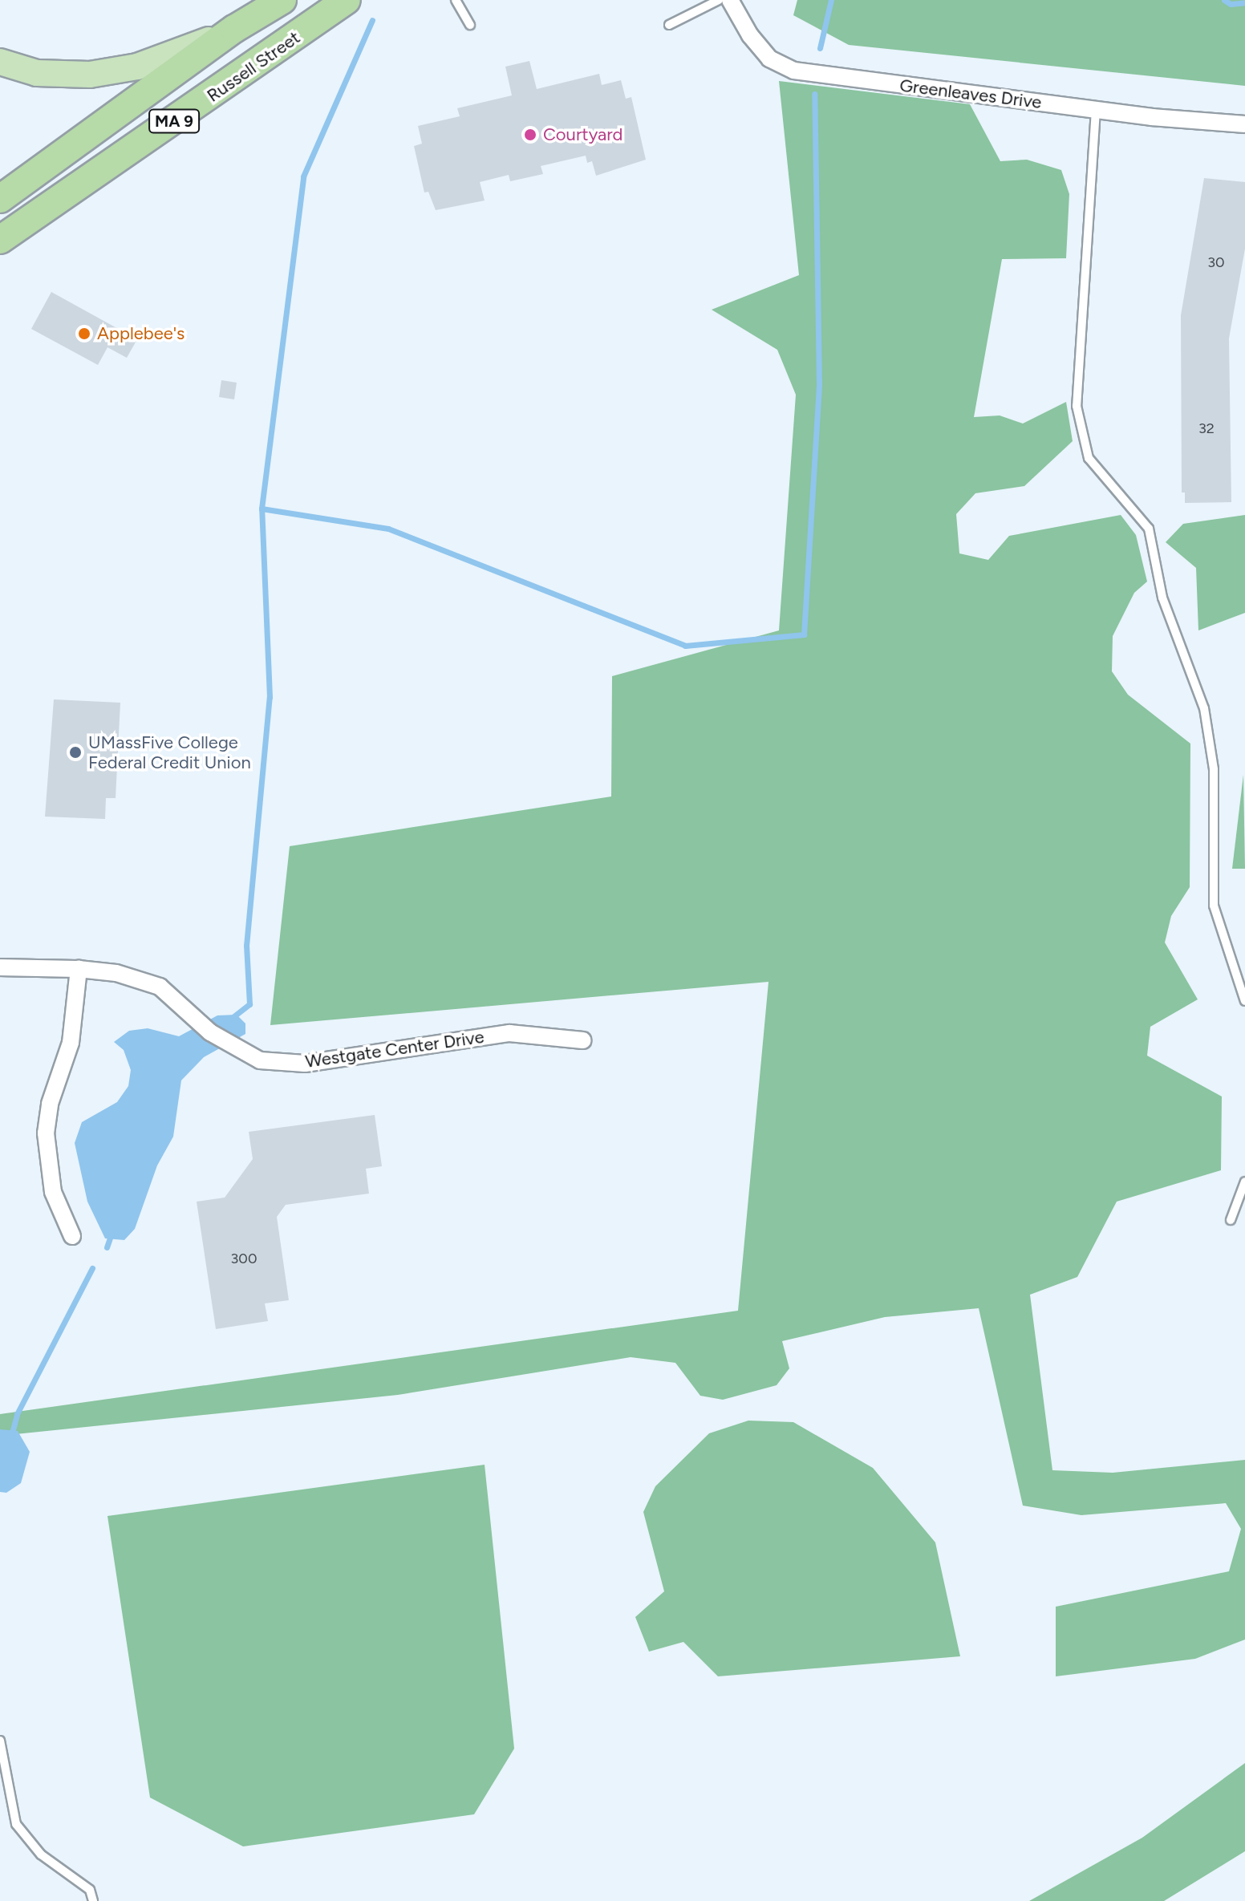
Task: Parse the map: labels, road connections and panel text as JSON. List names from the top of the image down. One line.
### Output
{"streets":{"highway":["Russell Street","MA 9"],"street":["Greenleaves Drive","Westgate Center Drive"]},"places":["Courtyard","Applebee's","UMassFive College Federal Credit Union"],"house_numbers":["30","32","300"]}
